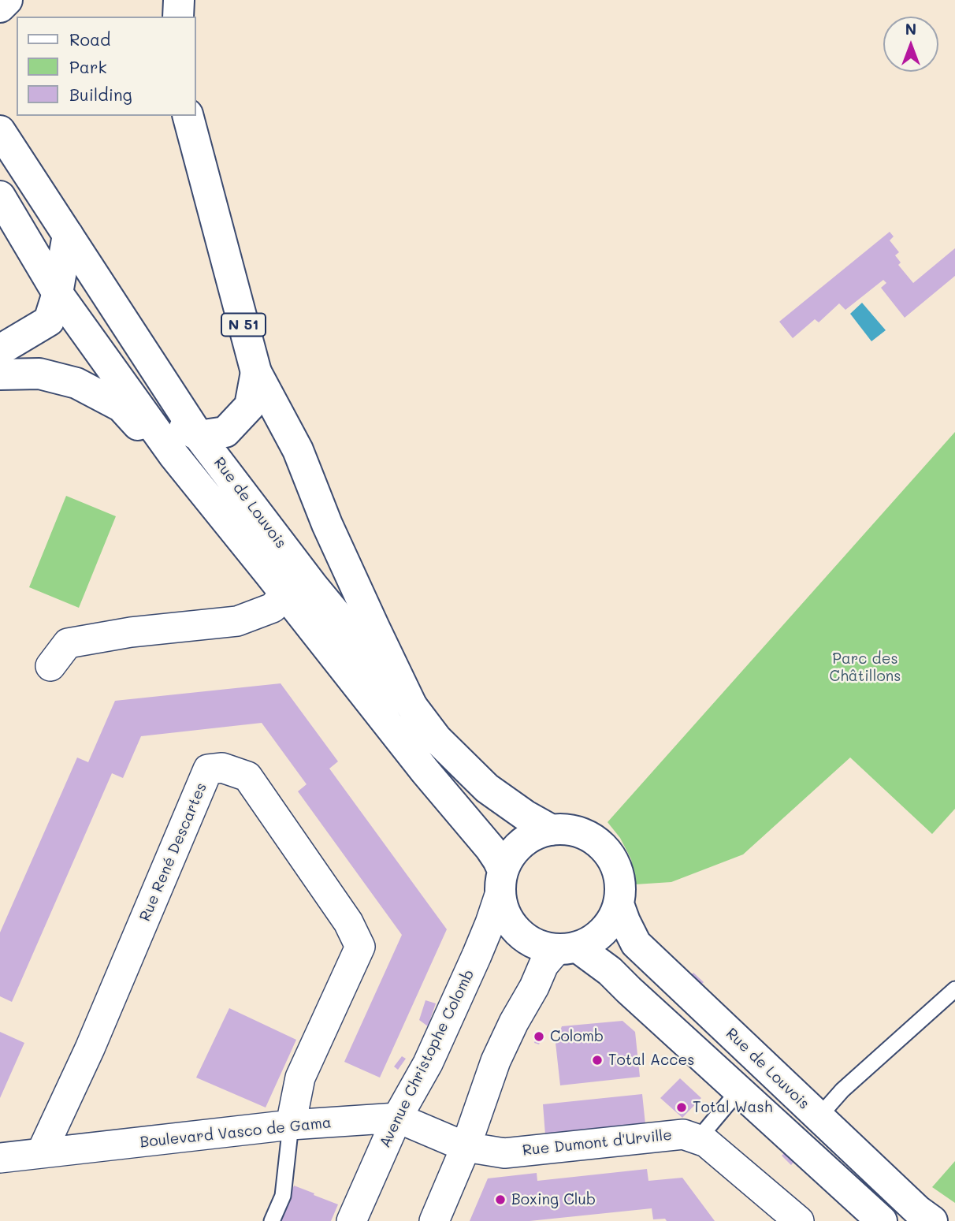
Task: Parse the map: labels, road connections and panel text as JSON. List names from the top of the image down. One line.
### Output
{"streets":{"street":["N 51","Rue de Louvois","Rue René Descartes","Avenue Christophe Colomb","Boulevard Vasco de Gama","Rue Dumont d'Urville"]},"crossings":[["N 51","Rue de Louvois"],["Rue de Louvois","Avenue Christophe Colomb"],["Rue René Descartes","Boulevard Vasco de Gama"],["Avenue Christophe Colomb","Boulevard Vasco de Gama"],["Boulevard Vasco de Gama","Rue Dumont d'Urville"]],"parks":["Parc des Châtillons"],"places":["Colomb","Total Acces","Total Wash","Boxing Club"],"legend":["Road","Park","Building"],"north":"top"}
